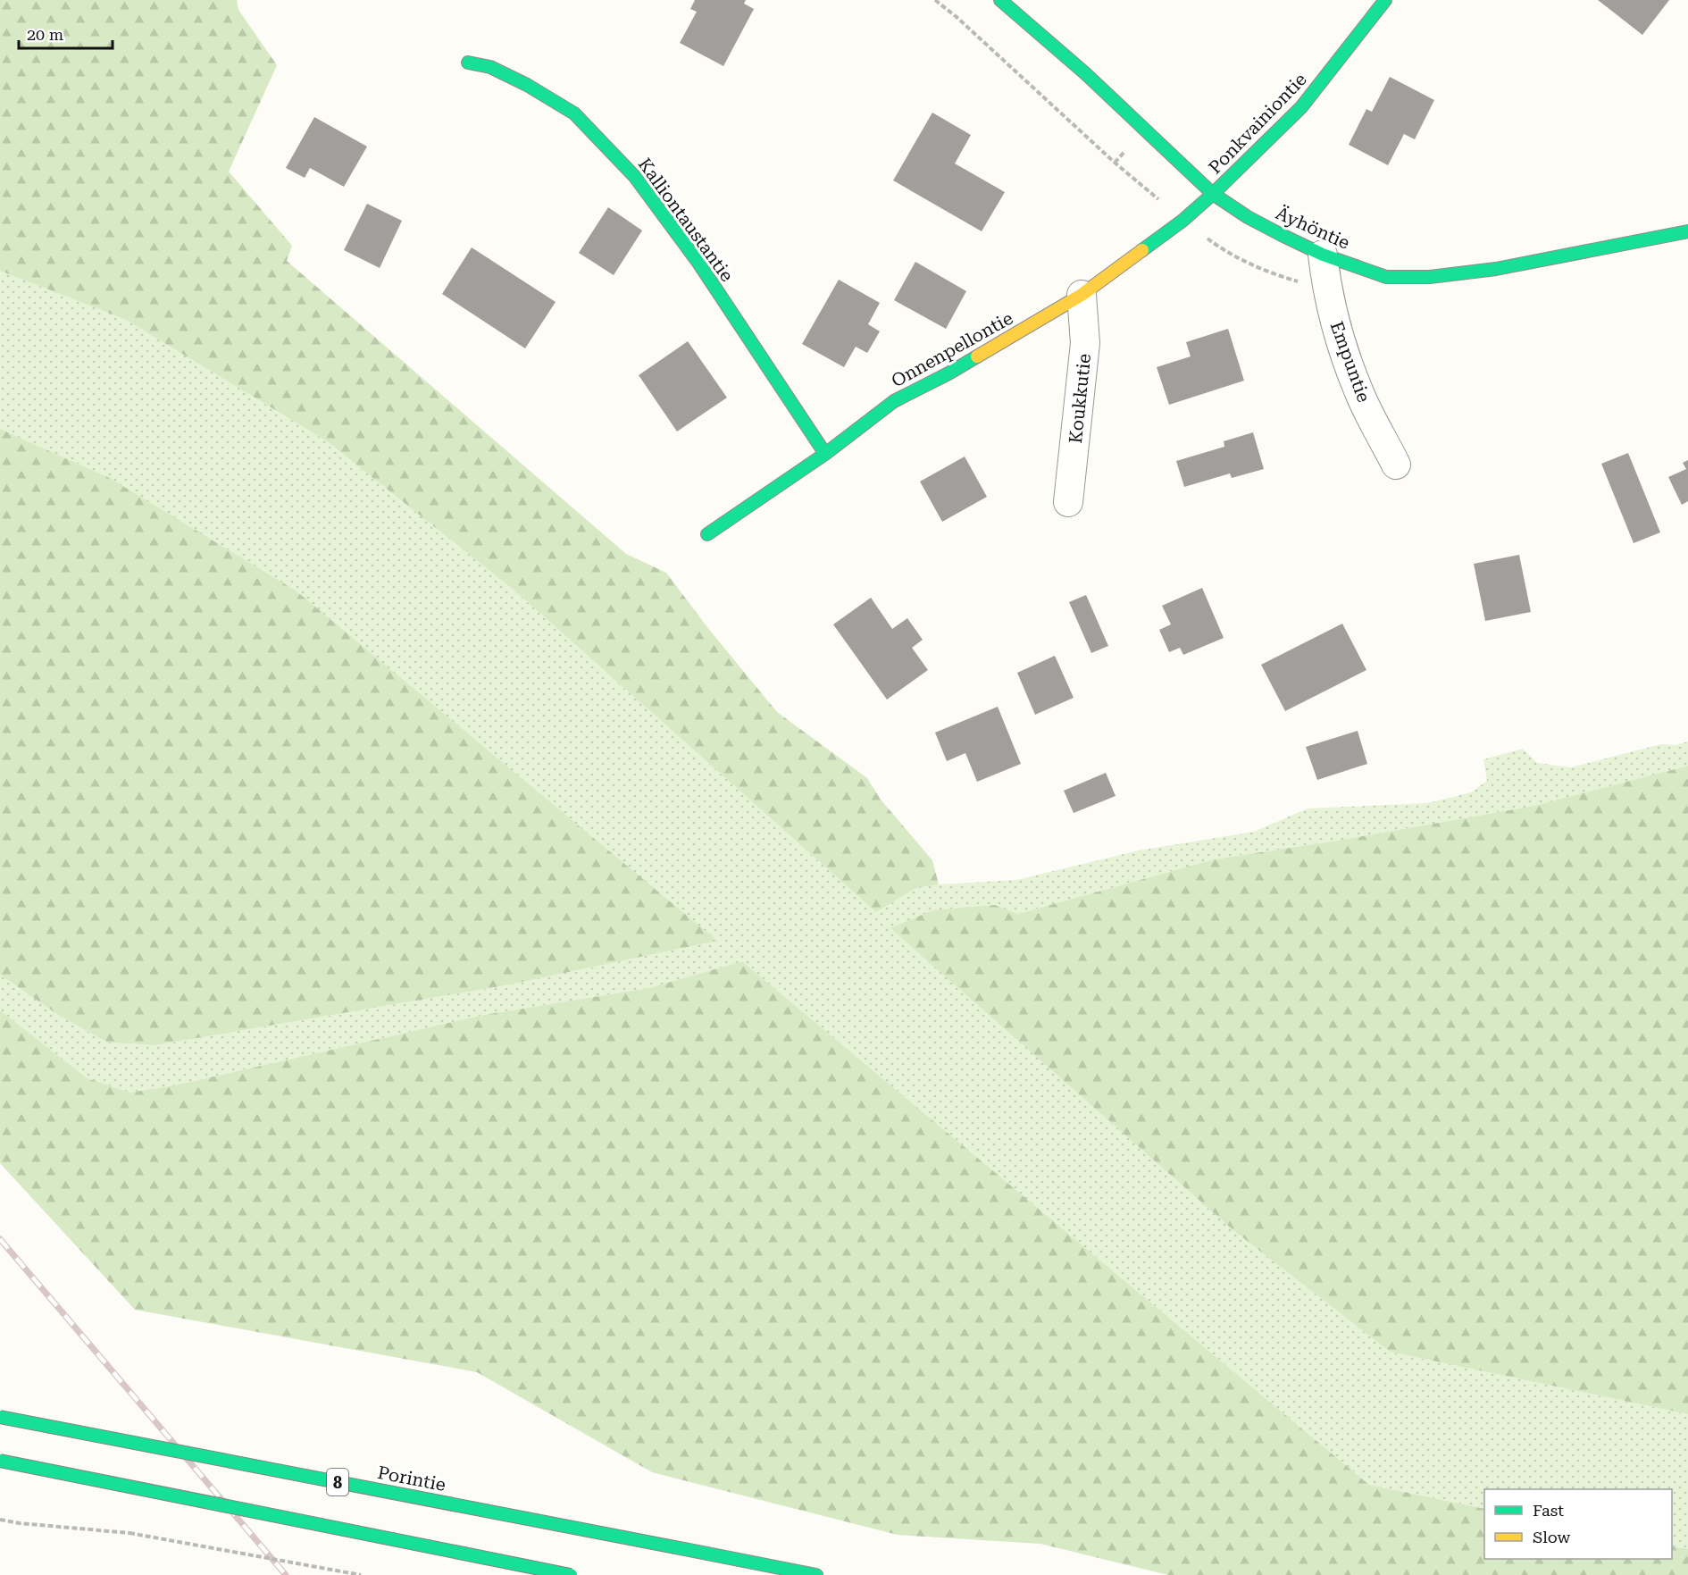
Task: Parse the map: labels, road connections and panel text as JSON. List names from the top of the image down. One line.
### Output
{"streets":{"main road":["Ponkvainiontie","Kalliontaustantie","Äyhöntie","Onnenpellontie","Porintie","8"],"street":["Empuntie","Koukkutie"]},"crossings":[["Ponkvainiontie","Äyhöntie"],["Ponkvainiontie","Onnenpellontie"],["Kalliontaustantie","Onnenpellontie"],["Äyhöntie","Onnenpellontie"],["Äyhöntie","Empuntie"],["Onnenpellontie","Koukkutie"]],"legend":["Fast","Slow"],"scale_bar":"20 m"}
